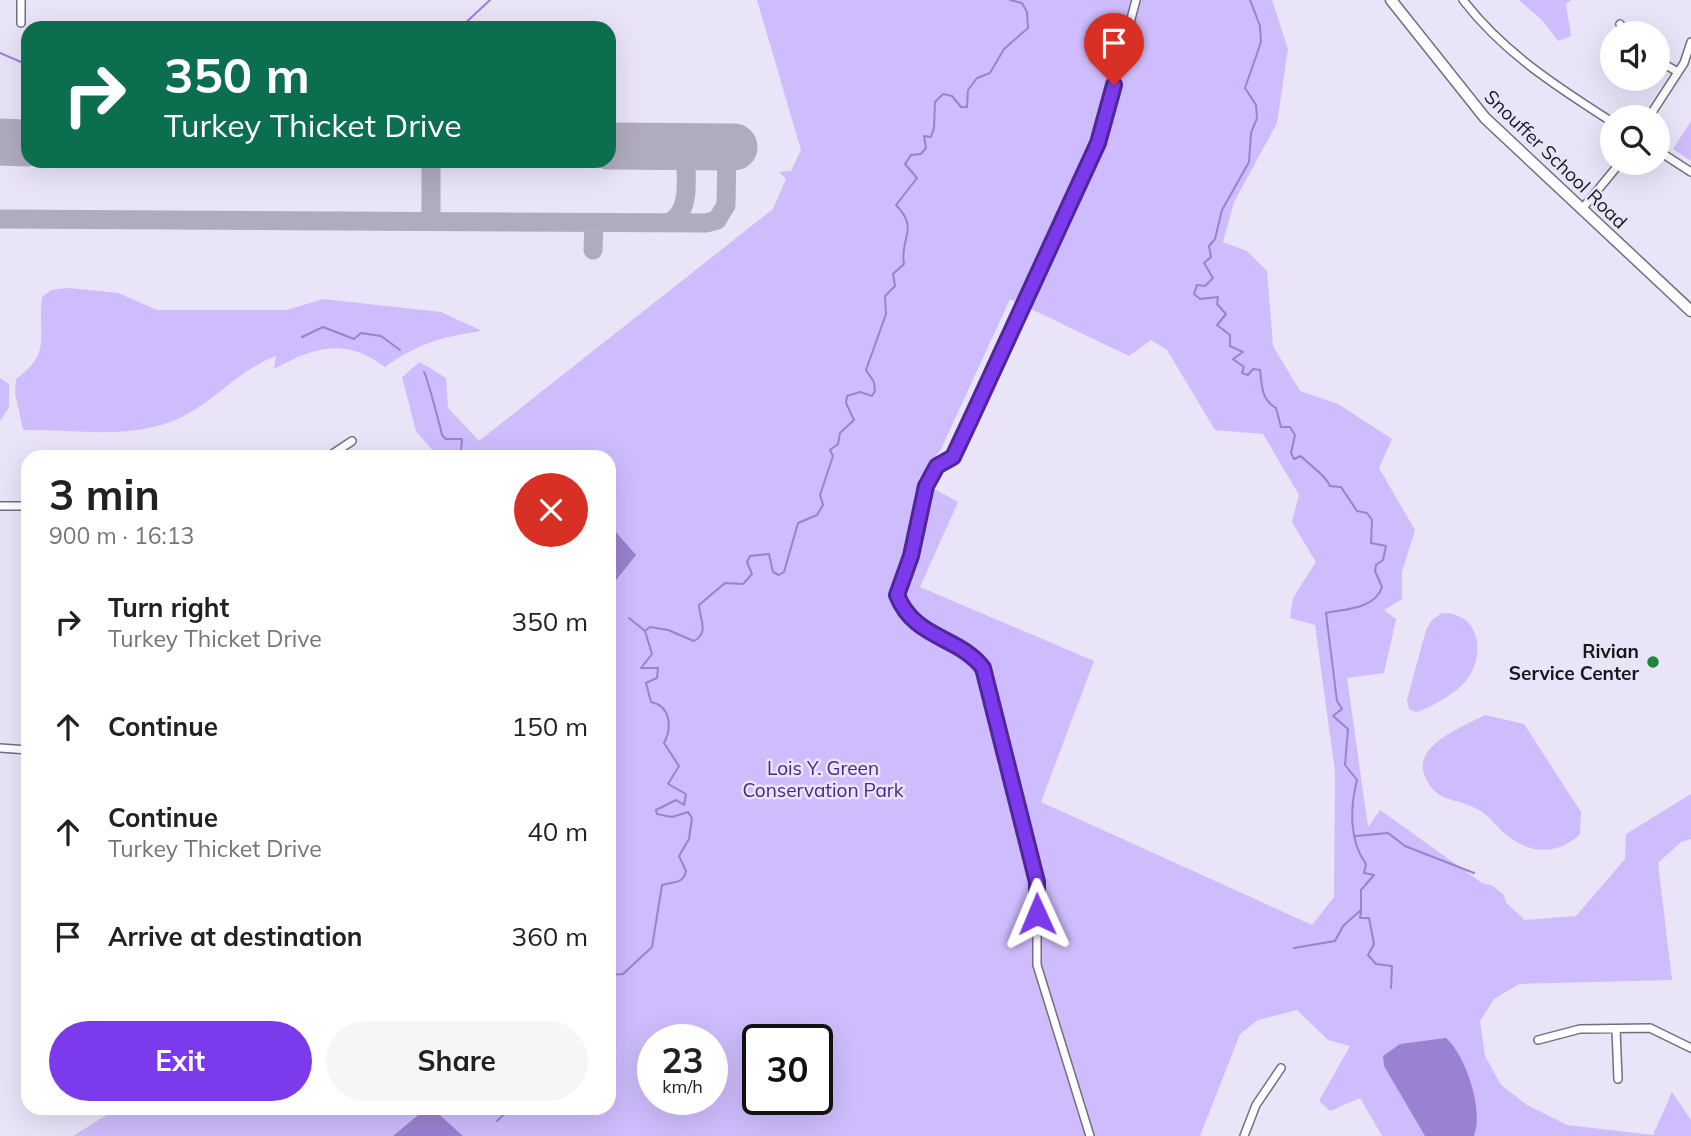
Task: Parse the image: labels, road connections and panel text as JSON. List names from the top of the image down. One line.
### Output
{"streets":{"main road":["Snouffer School Road"]},"parks":["Lois Y. Green Conservation Park"],"places":["Rivian Service Center"],"page":{"turn":["350 m","Turkey Thicket Drive"],"heading":["3 min","900 m · 16:13"],"list":[{"name":"Turn right","note":"Turkey Thicket Drive","value":"350 m"},{"name":"Continue","value":"150 m"},{"name":"Continue","note":"Turkey Thicket Drive","value":"40 m"},{"name":"Arrive at destination","value":"360 m"}],"buttons":["Exit","Share"],"speed":"23 km/h","limit":"30"}}
